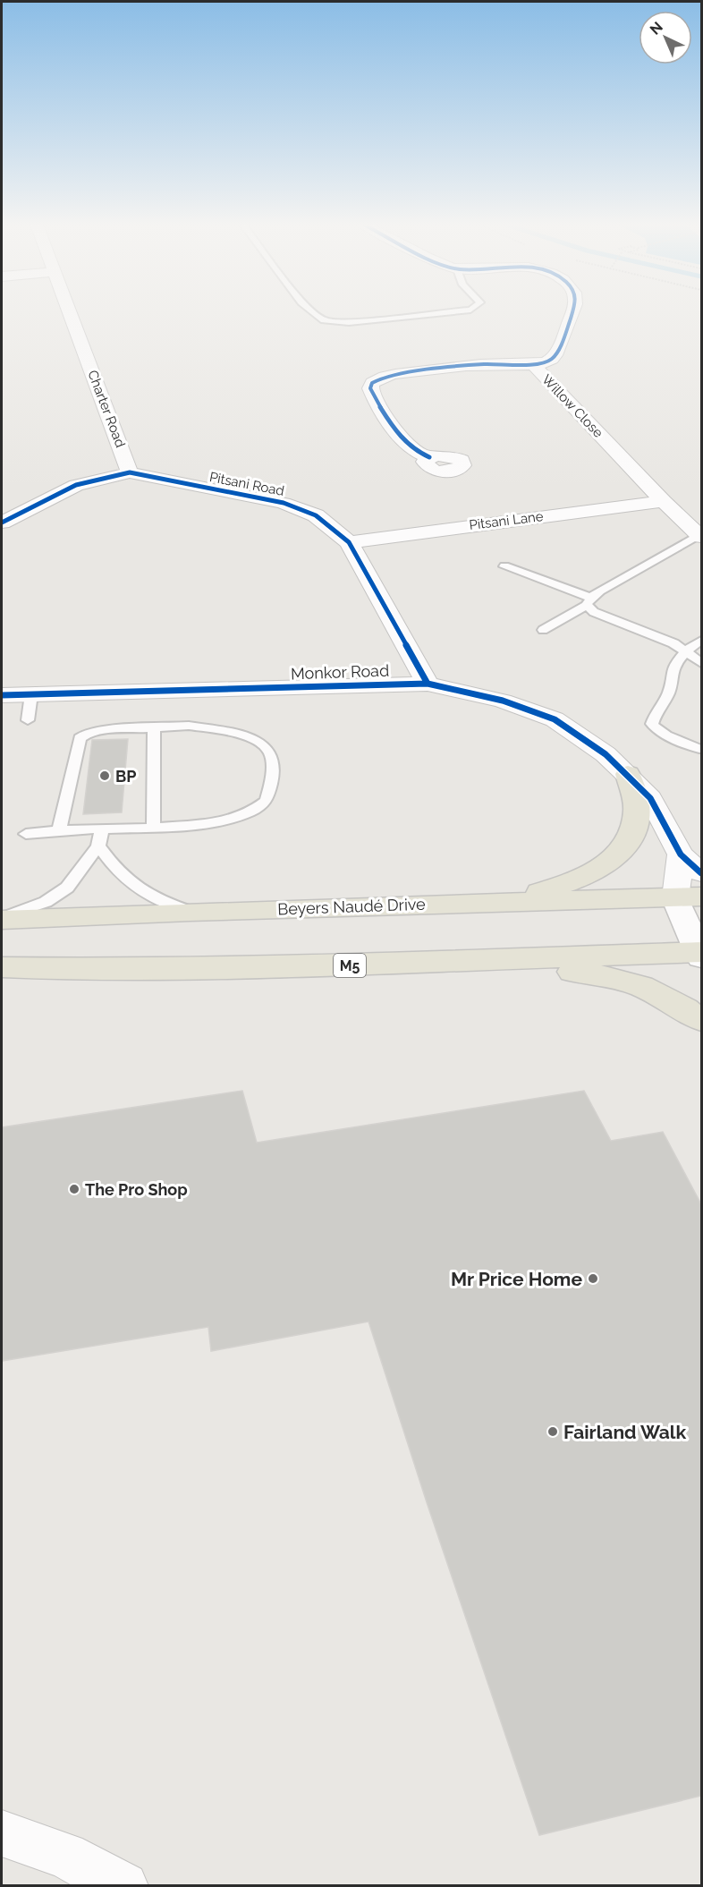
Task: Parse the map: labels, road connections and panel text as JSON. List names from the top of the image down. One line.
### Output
{"streets":{"main road":["Beyers Naudé Drive","M5"],"street":["Willow Close","Charter Road","Pitsani Road","Pitsani Lane","Monkor Road"]},"crossings":[["Willow Close","Pitsani Lane"],["Charter Road","Pitsani Road"],["Pitsani Road","Pitsani Lane"],["Pitsani Road","Monkor Road"]],"places":["BP","The Pro Shop","Mr Price Home","Fairland Walk"],"north":"top left"}
